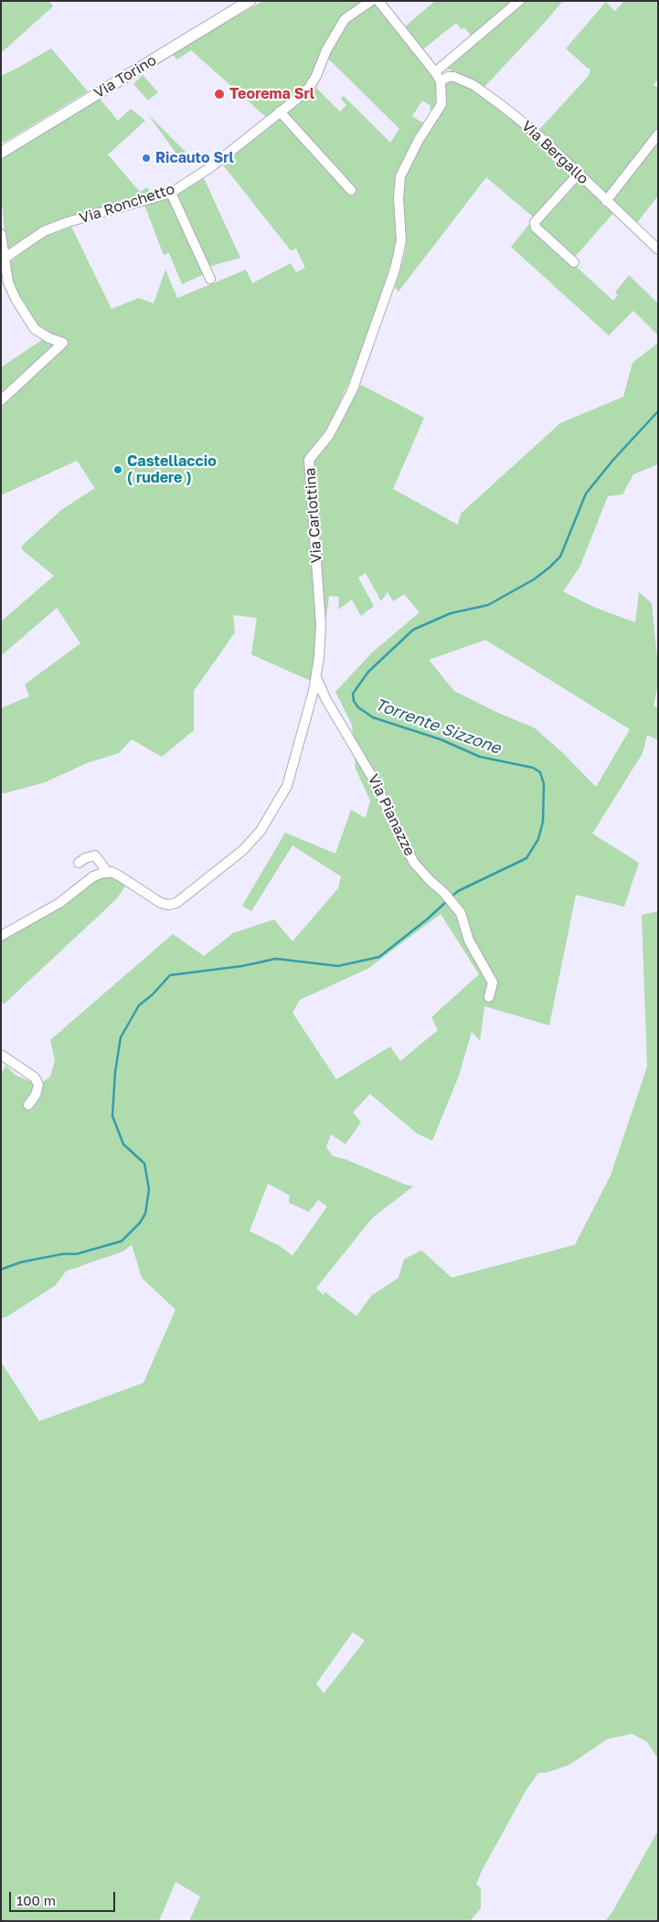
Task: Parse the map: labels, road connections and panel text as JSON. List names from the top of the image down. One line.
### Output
{"streets":{"main road":["Via Torino"],"street":["Via Bergallo","Via Ronchetto","Via Carlottina","Via Pianazze"]},"crossings":[["Via Bergallo","Via Carlottina"],["Via Carlottina","Via Pianazze"]],"water":["Torrente Sizzone"],"places":["Teorema Srl","Ricauto Srl","Castellaccio ( rudere )"],"scale_bar":"100 m"}
